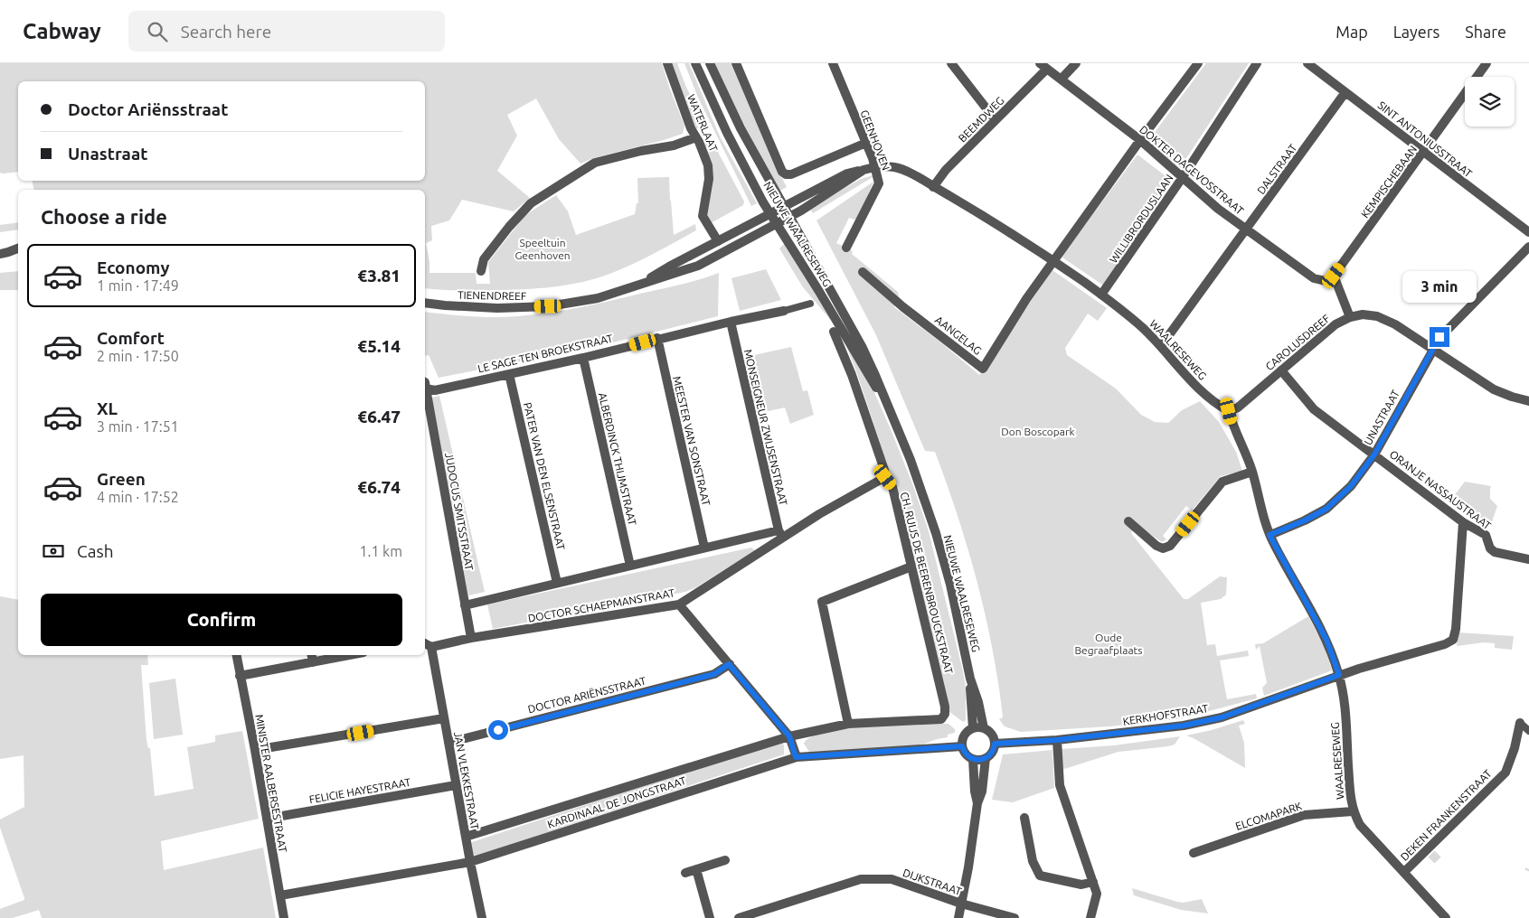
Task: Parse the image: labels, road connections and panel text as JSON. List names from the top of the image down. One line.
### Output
{"streets":{"street":["BEEMDWEG","WATERLAAT","SINT ANTONIUSSTRAAT","GEENHOVEN","DALSTRAAT","DOKTER DAGEVOSSTRAAT","KEMPISCHEBAAN","WILLIBRORDUSLAAN","NIEUWE WAALRESEWEG","TIENENDREEF","AANGELAG","CAROLUSDREEF","WAALRESEWEG","LE SAGE TEN BROEKSTRAAT","UNASTRAAT","MONSEIGNEUR ZWIJSENSTRAAT","MEESTER VAN SONSTRAAT","ALBERDINCK THIJMSTRAAT","PATER VAN DEN ELSENSTRAAT","ORANJE NASSAUSTRAAT","JUDOCUS SMITSSTRAAT","CH. RUIJS DE BEERENBROUCKSTRAAT","DOCTOR SCHAEPMANSTRAAT","DOCTOR ARIËNSSTRAAT","KERKHOFSTRAAT","JAN VLEKKESTRAAT","MINISTER AALBERSESTRAAT","FELICIE HAYESTRAAT","KARDINAAL DE JONGSTRAAT","DEKEN FRANKENSTRAAT","ELCOMAPARK","DIJKSTRAAT"]},"crossings":[["BEEMDWEG","DOKTER DAGEVOSSTRAAT"],["BEEMDWEG","WAALRESEWEG"],["WATERLAAT","TIENENDREEF"],["SINT ANTONIUSSTRAAT","DALSTRAAT"],["SINT ANTONIUSSTRAAT","KEMPISCHEBAAN"],["GEENHOVEN","NIEUWE WAALRESEWEG"],["GEENHOVEN","WAALRESEWEG"],["DALSTRAAT","DOKTER DAGEVOSSTRAAT"],["DALSTRAAT","WAALRESEWEG"],["DOKTER DAGEVOSSTRAAT","KEMPISCHEBAAN"],["DOKTER DAGEVOSSTRAAT","WILLIBRORDUSLAAN"],["WILLIBRORDUSLAAN","WAALRESEWEG"],["NIEUWE WAALRESEWEG","TIENENDREEF"],["NIEUWE WAALRESEWEG","WAALRESEWEG"],["NIEUWE WAALRESEWEG","KERKHOFSTRAAT"],["NIEUWE WAALRESEWEG","KARDINAAL DE JONGSTRAAT"],["TIENENDREEF","WAALRESEWEG"],["AANGELAG","WAALRESEWEG"],["CAROLUSDREEF","WAALRESEWEG"],["CAROLUSDREEF","UNASTRAAT"],["CAROLUSDREEF","ORANJE NASSAUSTRAAT"],["WAALRESEWEG","UNASTRAAT"],["WAALRESEWEG","KERKHOFSTRAAT"],["WAALRESEWEG","DEKEN FRANKENSTRAAT"],["WAALRESEWEG","ELCOMAPARK"],["LE SAGE TEN BROEKSTRAAT","MONSEIGNEUR ZWIJSENSTRAAT"],["LE SAGE TEN BROEKSTRAAT","MEESTER VAN SONSTRAAT"],["LE SAGE TEN BROEKSTRAAT","ALBERDINCK THIJMSTRAAT"],["LE SAGE TEN BROEKSTRAAT","PATER VAN DEN ELSENSTRAAT"],["UNASTRAAT","ORANJE NASSAUSTRAAT"],["MONSEIGNEUR ZWIJSENSTRAAT","DOCTOR SCHAEPMANSTRAAT"],["MEESTER VAN SONSTRAAT","DOCTOR SCHAEPMANSTRAAT"],["ALBERDINCK THIJMSTRAAT","DOCTOR SCHAEPMANSTRAAT"],["PATER VAN DEN ELSENSTRAAT","DOCTOR SCHAEPMANSTRAAT"],["ORANJE NASSAUSTRAAT","KERKHOFSTRAAT"],["JUDOCUS SMITSSTRAAT","DOCTOR SCHAEPMANSTRAAT"],["CH. RUIJS DE BEERENBROUCKSTRAAT","DOCTOR SCHAEPMANSTRAAT"],["CH. RUIJS DE BEERENBROUCKSTRAAT","KARDINAAL DE JONGSTRAAT"],["DOCTOR SCHAEPMANSTRAAT","JAN VLEKKESTRAAT"],["DOCTOR ARIËNSSTRAAT","JAN VLEKKESTRAAT"],["KERKHOFSTRAAT","KARDINAAL DE JONGSTRAAT"],["JAN VLEKKESTRAAT","FELICIE HAYESTRAAT"],["JAN VLEKKESTRAAT","KARDINAAL DE JONGSTRAAT"],["MINISTER AALBERSESTRAAT","FELICIE HAYESTRAAT"],["MINISTER AALBERSESTRAAT","KARDINAAL DE JONGSTRAAT"]],"parks":["Speeltuin Geenhoven","Don Boscopark","Oude Begraafplaats"],"page":{"header":"Cabway","search":"Search here","nav":["Map","Layers","Share"],"banner":["Doctor Ariënsstraat","Unastraat"],"heading":"Choose a ride","list":[{"name":"Economy","note":"1 min · 17:49","value":"€3.81"},{"name":"Comfort","note":"2 min · 17:50","value":"€5.14"},{"name":"XL","note":"3 min · 17:51","value":"€6.47"},{"name":"Green","note":"4 min · 17:52","value":"€6.74"}],"bubble":"3 min","pay":["Cash","1.1 km"],"buttons":"Confirm"}}
